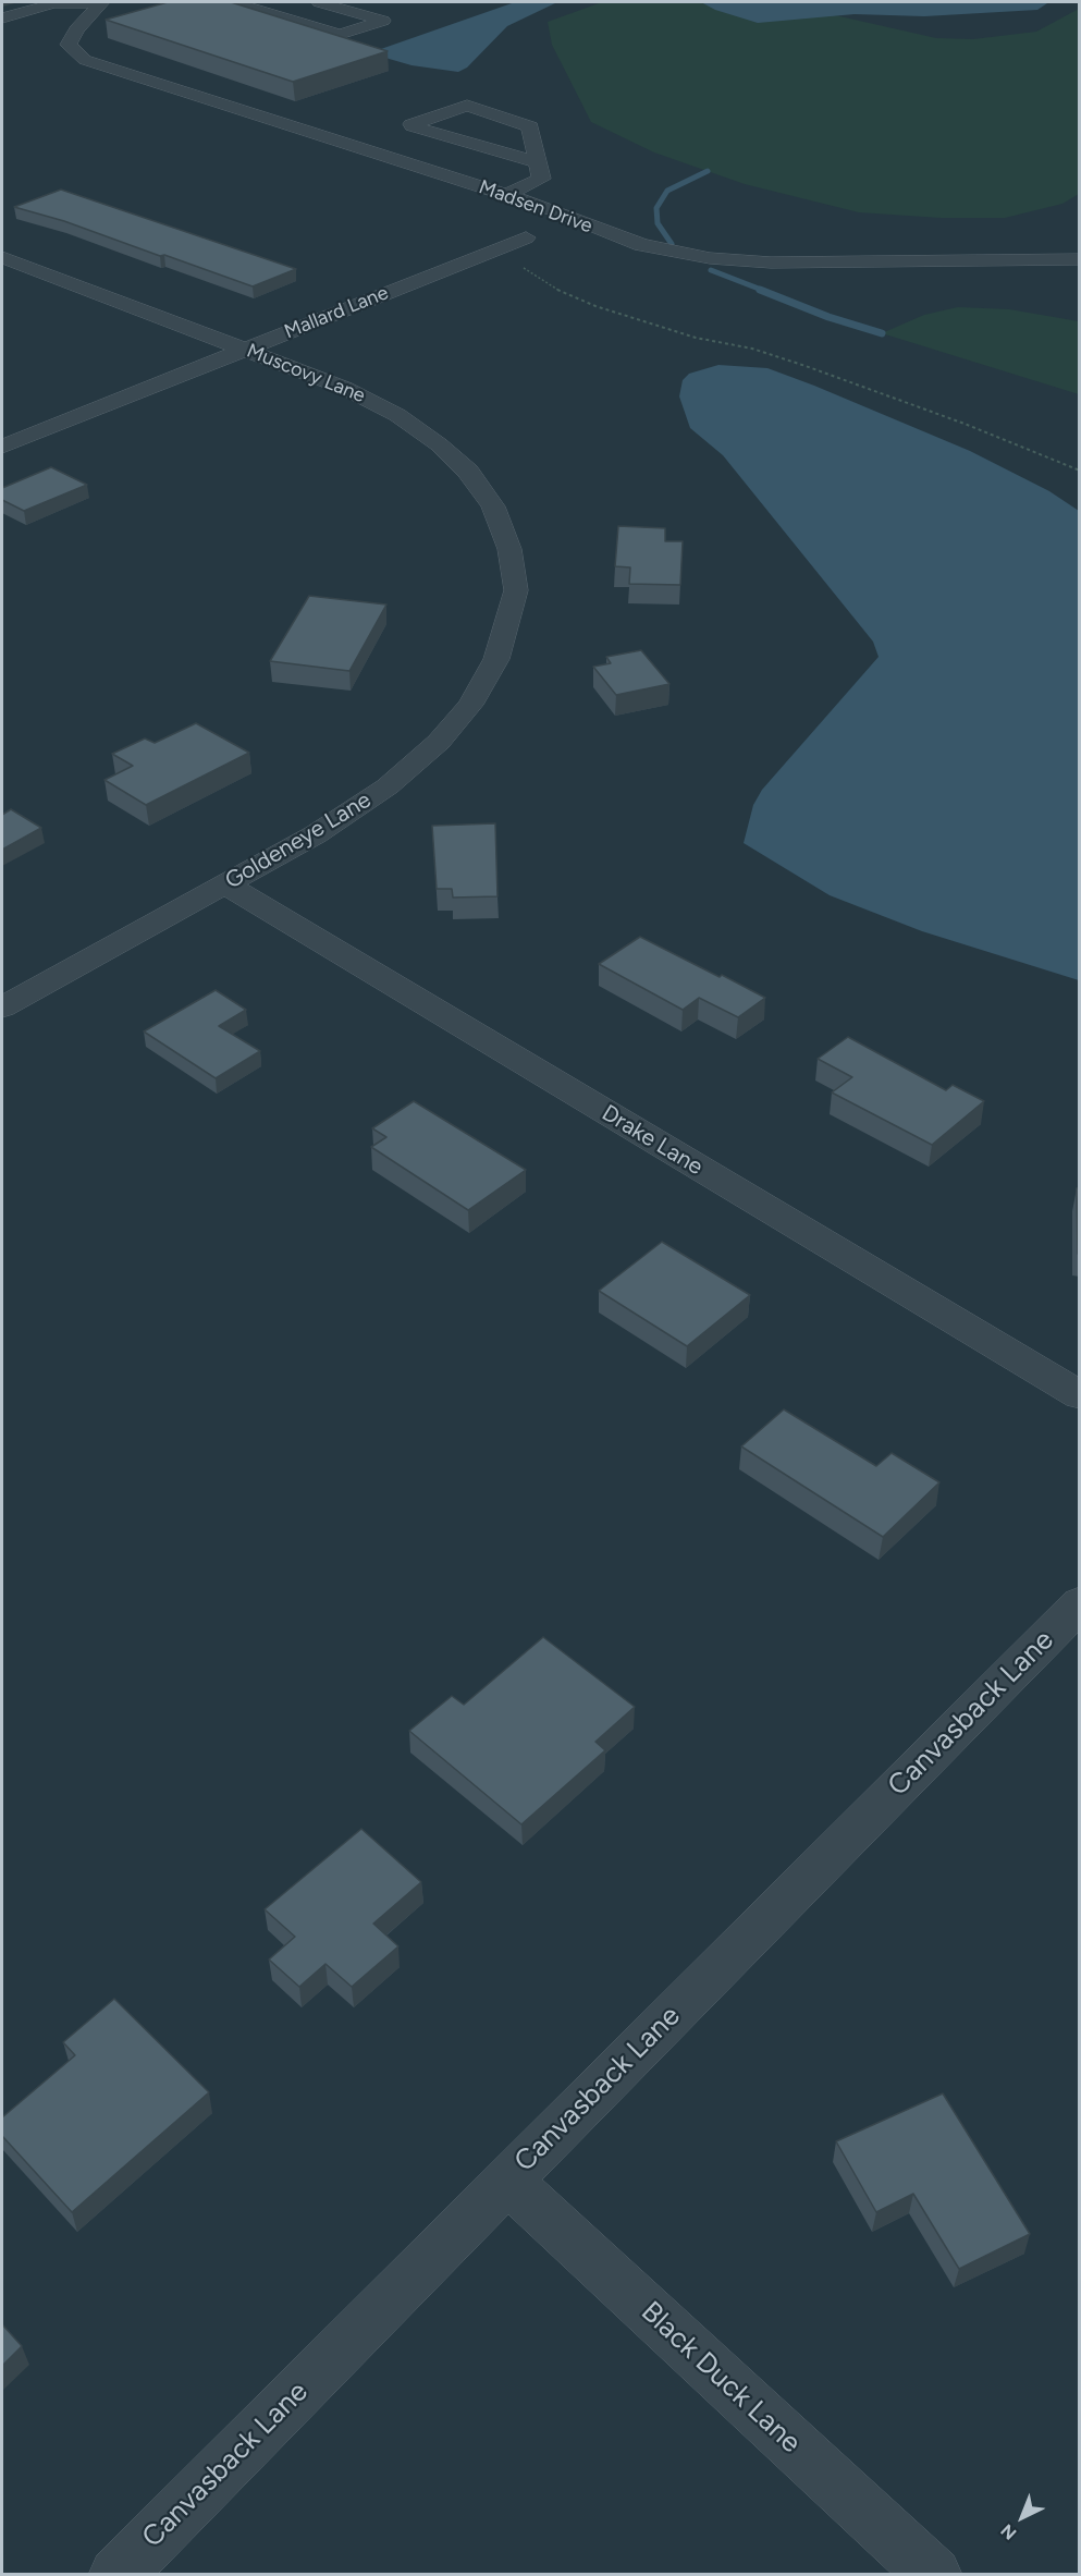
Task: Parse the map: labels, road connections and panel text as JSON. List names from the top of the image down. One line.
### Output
{"streets":{"street":["Madsen Drive","Mallard Lane","Muscovy Lane","Goldeneye Lane","Drake Lane","Canvasback Lane","Black Duck Lane"]},"crossings":[["Mallard Lane","Muscovy Lane"],["Muscovy Lane","Goldeneye Lane"],["Goldeneye Lane","Drake Lane"],["Canvasback Lane","Black Duck Lane"]],"north":"bottom left"}
